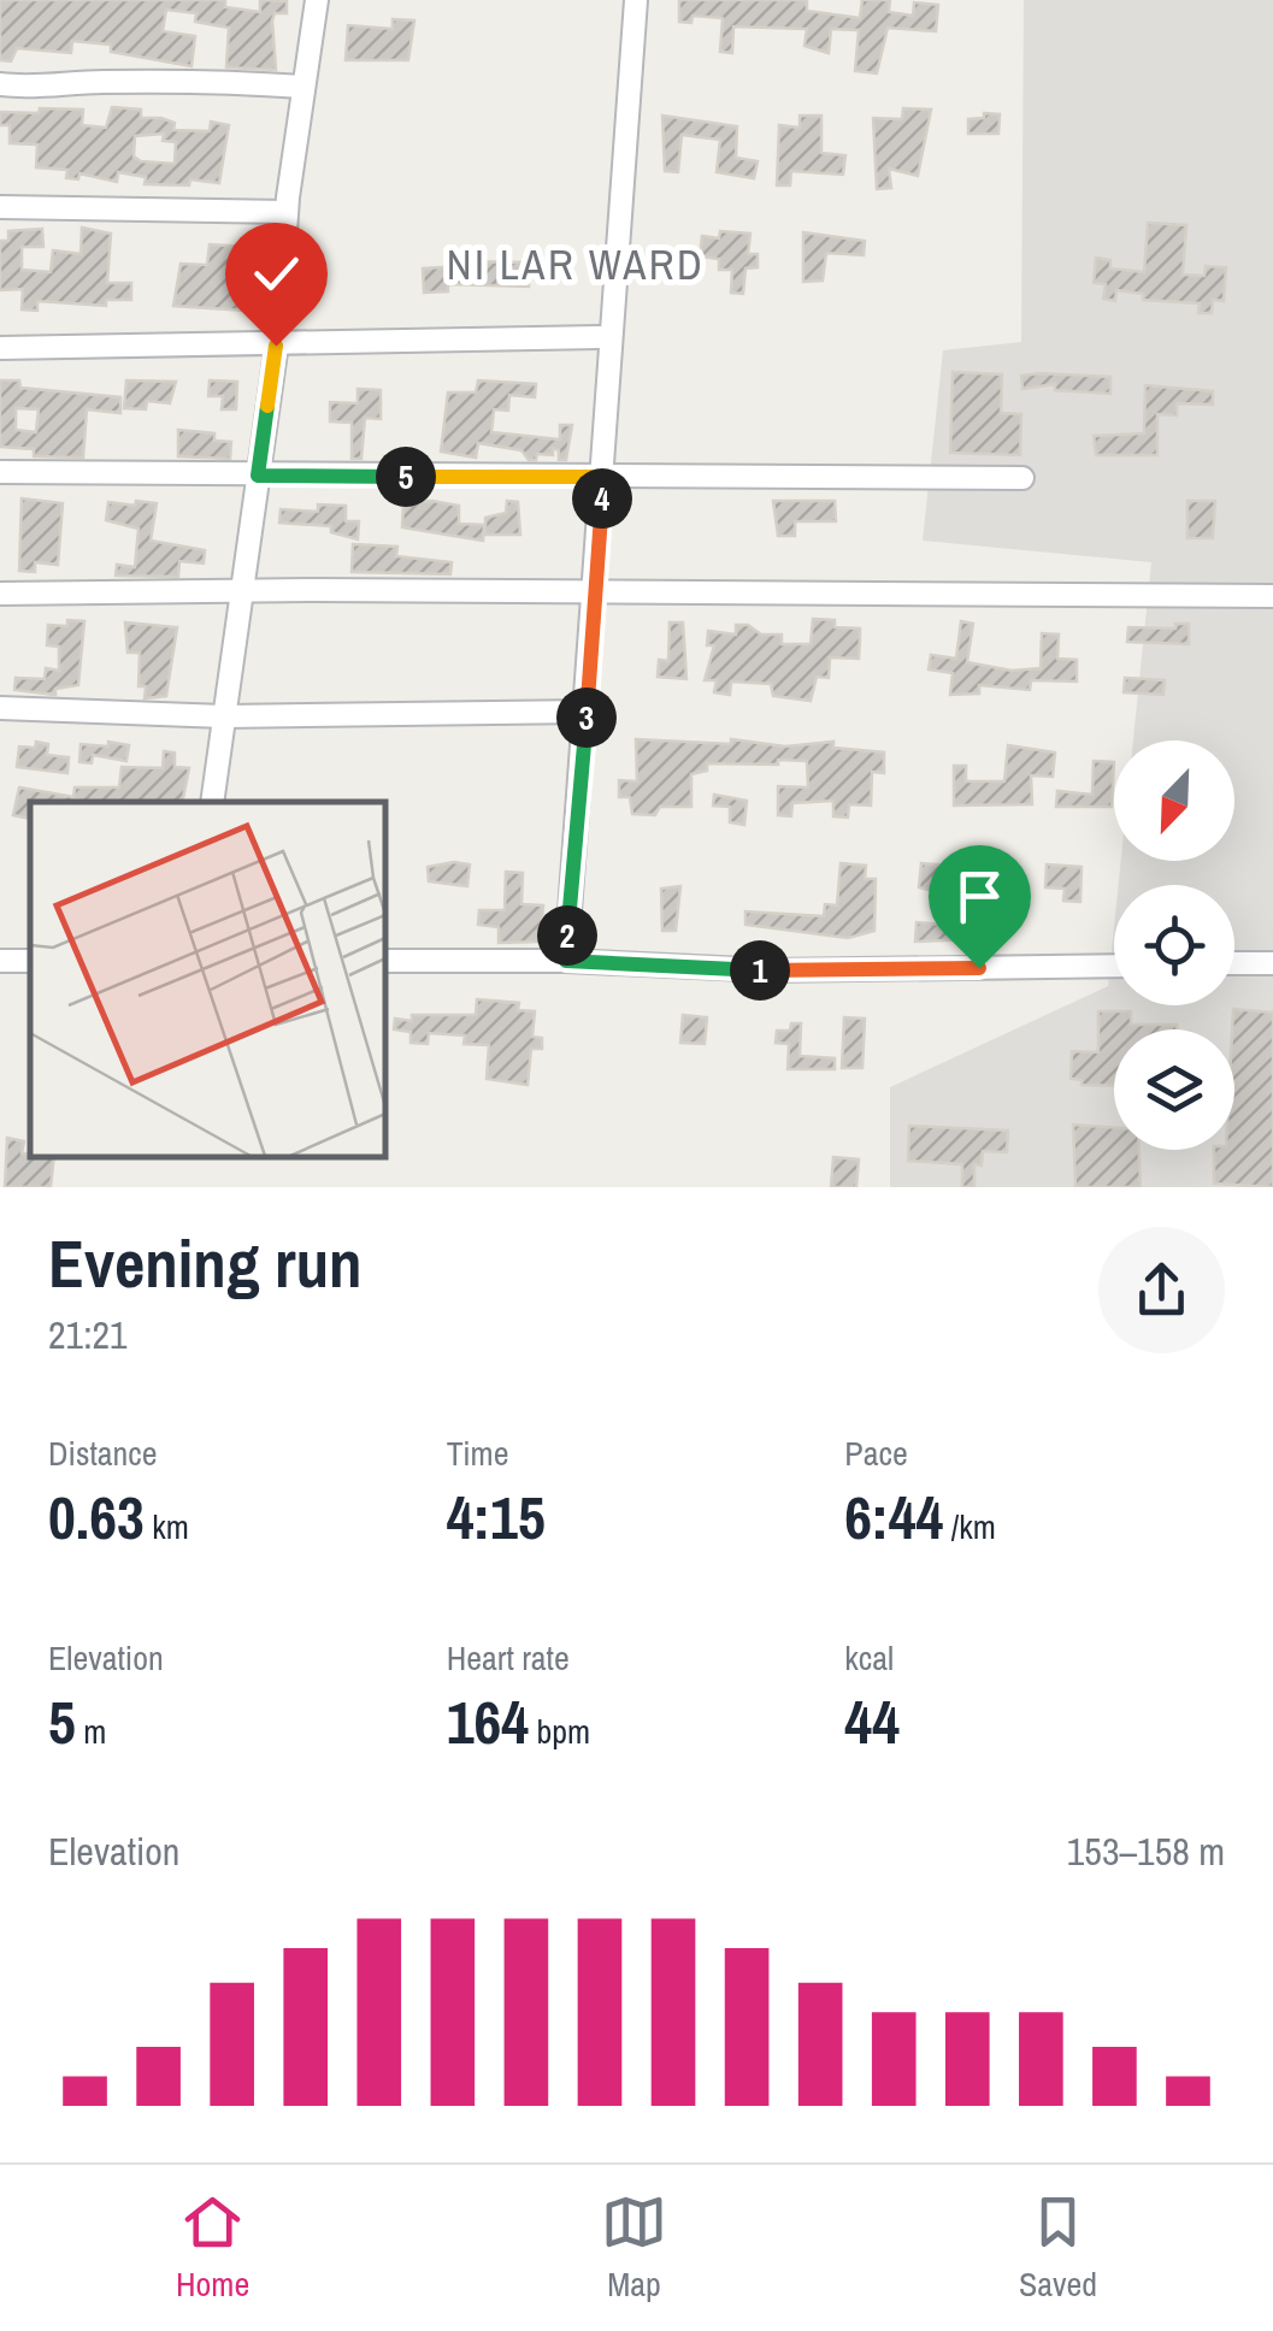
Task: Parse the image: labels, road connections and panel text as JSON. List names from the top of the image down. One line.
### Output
{"districts":["NI LAR WARD"],"north":"bottom left","page":{"pins":["5","4","3","2","1"],"heading":["Evening run","21:21"],"stats":[["Distance","0.63 km"],["Time","4:15"],["Pace","6:44 /km"],["Elevation","5 m"],["Heart rate","164 bpm"],["kcal","44"]],"chart":["Elevation","153–158 m"],"tabs":["Home","Map","Saved"]}}
